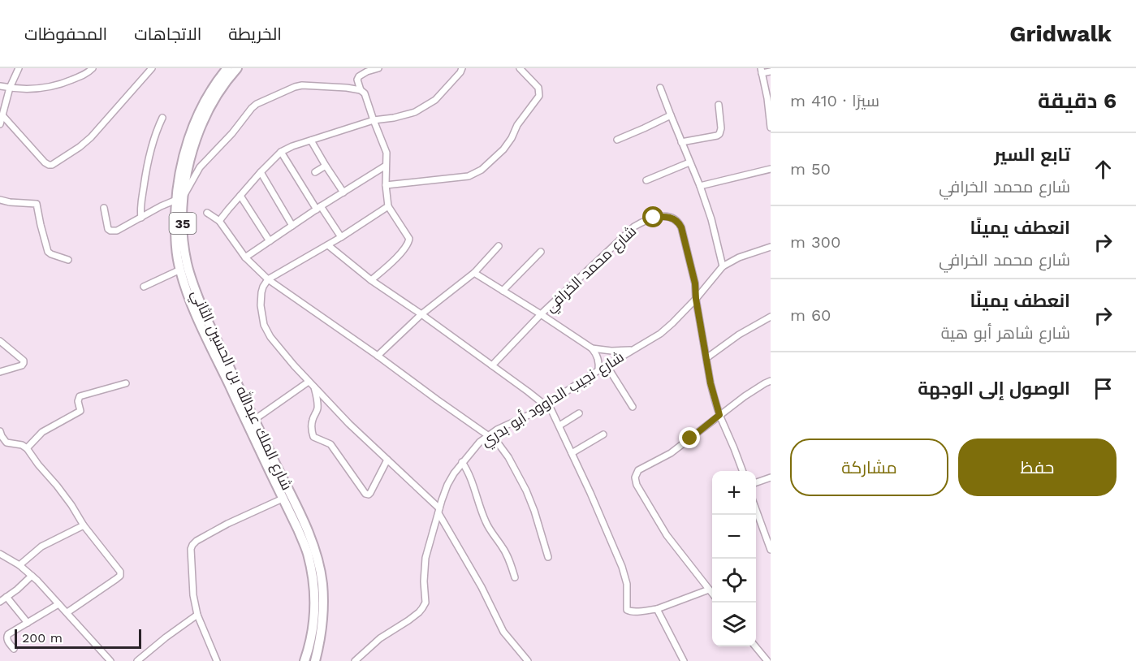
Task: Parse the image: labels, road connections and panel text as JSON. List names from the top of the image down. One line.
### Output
{"streets":{"highway":["35","شارع الملك عبدالله بن الحسين الثاني"],"street":["شارع محمد الخرافي","شارع نجيب الداوود أبو بدري"]},"crossings":[["شارع محمد الخرافي","شارع نجيب الداوود أبو بدري"]],"scale_bar":"200 m","page":{"header":"Gridwalk","nav":["الخريطة","الاتجاهات","المحفوظات"],"heading":["6 دقيقة","سيرًا · 410 m"],"list":[["تابع السير","شارع محمد الخرافي","50 m"],["انعطف يمينًا","شارع محمد الخرافي","300 m"],["انعطف يمينًا","شارع شاهر أبو هية","60 m"],"الوصول إلى الوجهة"],"buttons":["حفظ","مشاركة"],"map_buttons":["+","−"],"scale":"200 m"}}
